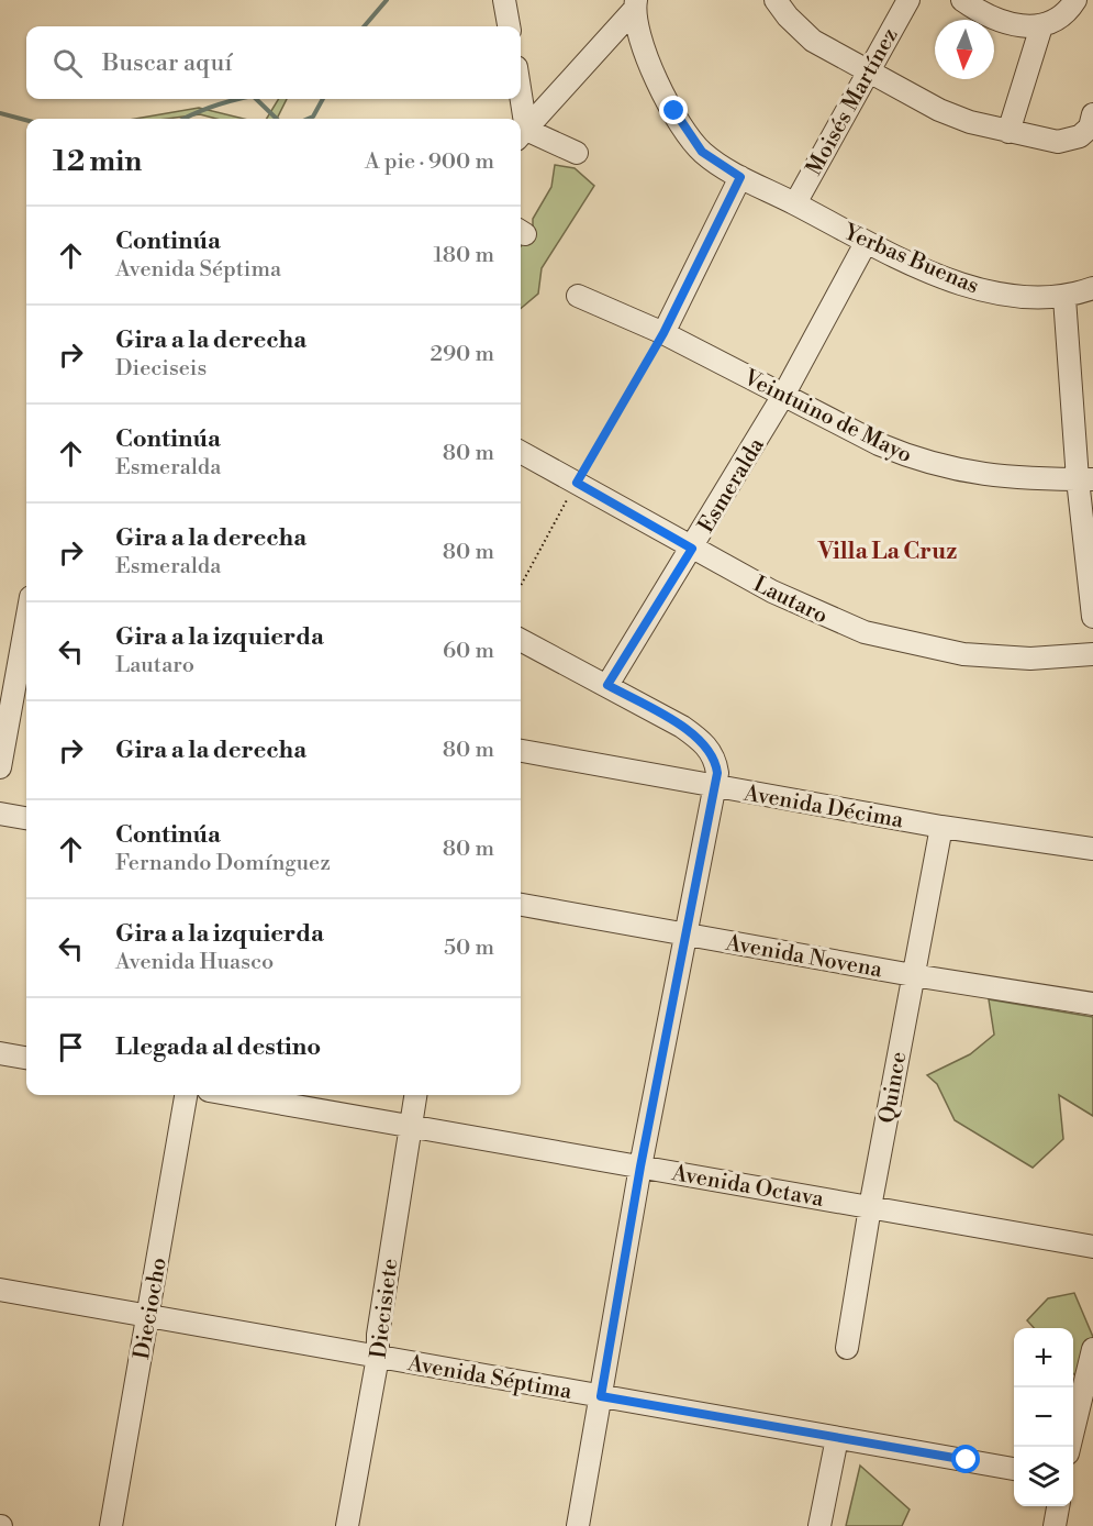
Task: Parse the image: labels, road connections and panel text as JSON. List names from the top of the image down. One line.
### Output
{"streets":{"street":["Moisés Martínez","Yerbas Buenas","Veintuino de Mayo","Esmeralda","Lautaro","Avenida Décima","Avenida Novena","Quince","Avenida Octava","Dieciocho","Diecisiete","Avenida Séptima"]},"crossings":[["Moisés Martínez","Yerbas Buenas"],["Yerbas Buenas","Esmeralda"],["Veintuino de Mayo","Esmeralda"],["Esmeralda","Lautaro"],["Avenida Décima","Quince"],["Avenida Novena","Quince"],["Quince","Avenida Octava"],["Avenida Octava","Diecisiete"],["Dieciocho","Avenida Séptima"],["Diecisiete","Avenida Séptima"]],"districts":["Villa La Cruz"],"north":"bottom","page":{"search":"Buscar aquí","heading":["12 min","A pie · 900 m"],"list":[["Continúa","Avenida Séptima","180 m"],["Gira a la derecha","Dieciseis","290 m"],["Continúa","Esmeralda","80 m"],["Gira a la derecha","Esmeralda","80 m"],["Gira a la izquierda","Lautaro","60 m"],["Gira a la derecha","80 m"],["Continúa","Fernando Domínguez","80 m"],["Gira a la izquierda","Avenida Huasco","50 m"],"Llegada al destino"],"map_buttons":["+","−"]}}
